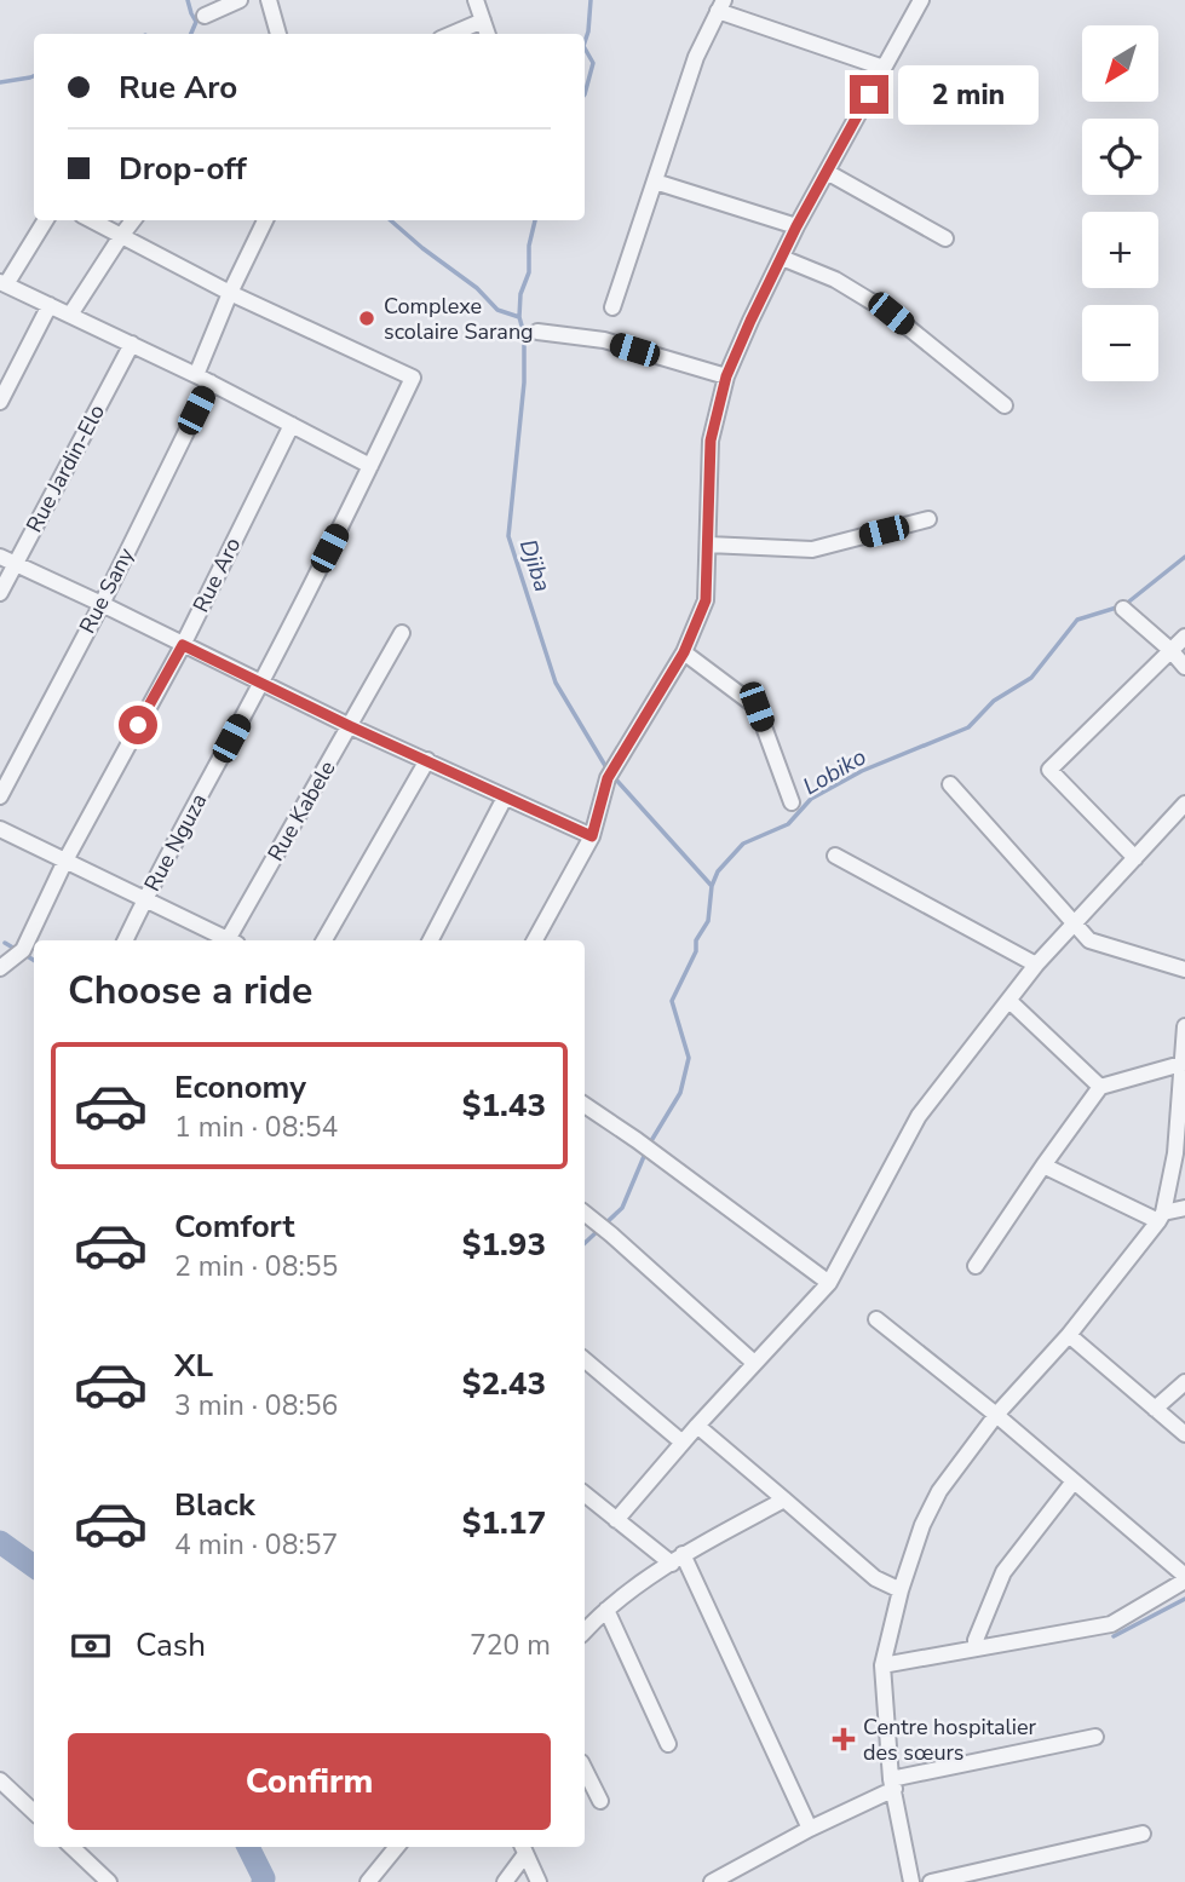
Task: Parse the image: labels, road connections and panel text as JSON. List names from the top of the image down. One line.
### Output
{"streets":{"street":["Rue Jardin-Elo","Rue Aro","Rue Sany","Rue Kabele","Rue Nguza"]},"crossings":[["Rue Sany","Rue Nguza"]],"water":["Djiba","Lobiko"],"places":{"other":["Complexe scolaire Sarang"],"health":["Centre hospitalier des sœurs"]},"north":"bottom left","page":{"map_buttons":["+","−"],"banner":["Rue Aro","Drop-off"],"bubble":"2 min","heading":"Choose a ride","list":[{"name":"Economy","note":"1 min · 08:54","value":"$1.43"},{"name":"Comfort","note":"2 min · 08:55","value":"$1.93"},{"name":"XL","note":"3 min · 08:56","value":"$2.43"},{"name":"Black","note":"4 min · 08:57","value":"$1.17"}],"pay":["Cash","720 m"],"buttons":"Confirm"}}
